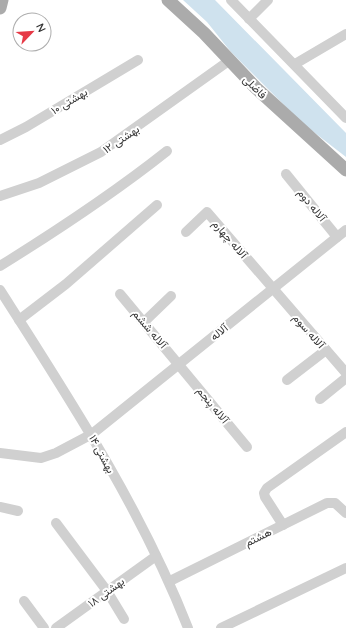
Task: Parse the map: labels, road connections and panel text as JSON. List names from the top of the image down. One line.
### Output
{"streets":{"main road":["فاضلی"],"street":["بهشتی ۱۰","بهشتی ۱۲","آلاله دوم","آلاله چهارم","آلاله ششم","آلاله سوم","آلاله","آلاله پنجم","بهشتی ۱۴","هشتم","بهشتی ۱۸"]},"crossings":[["فاضلی","بهشتی ۱۲"],["آلاله دوم","آلاله"],["آلاله چهارم","آلاله سوم"],["آلاله چهارم","آلاله"],["آلاله ششم","آلاله"],["آلاله ششم","آلاله پنجم"],["آلاله سوم","آلاله"],["آلاله","آلاله پنجم"],["آلاله","بهشتی ۱۴"],["بهشتی ۱۴","هشتم"],["بهشتی ۱۴","بهشتی ۱۸"]],"north":"top right"}
